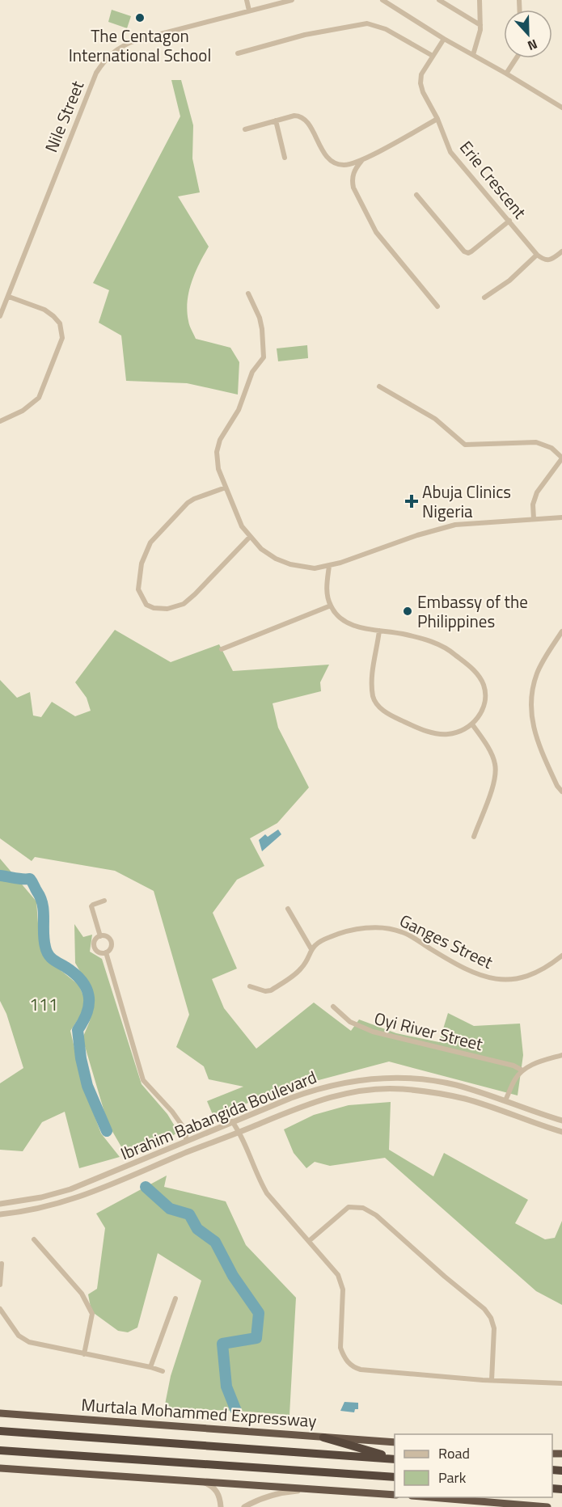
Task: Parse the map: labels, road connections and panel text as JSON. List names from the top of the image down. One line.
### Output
{"streets":{"highway":["Murtala Mohammed Expressway"],"street":["Nile Street","Erie Crescent","Ganges Street","Oyi River Street","Ibrahim Babangida Boulevard"]},"parks":["111"],"places":{"other":["The Centagon International School","Embassy of the Philippines"],"health":["Abuja Clinics Nigeria"]},"legend":["Road","Park"],"north":"bottom"}
